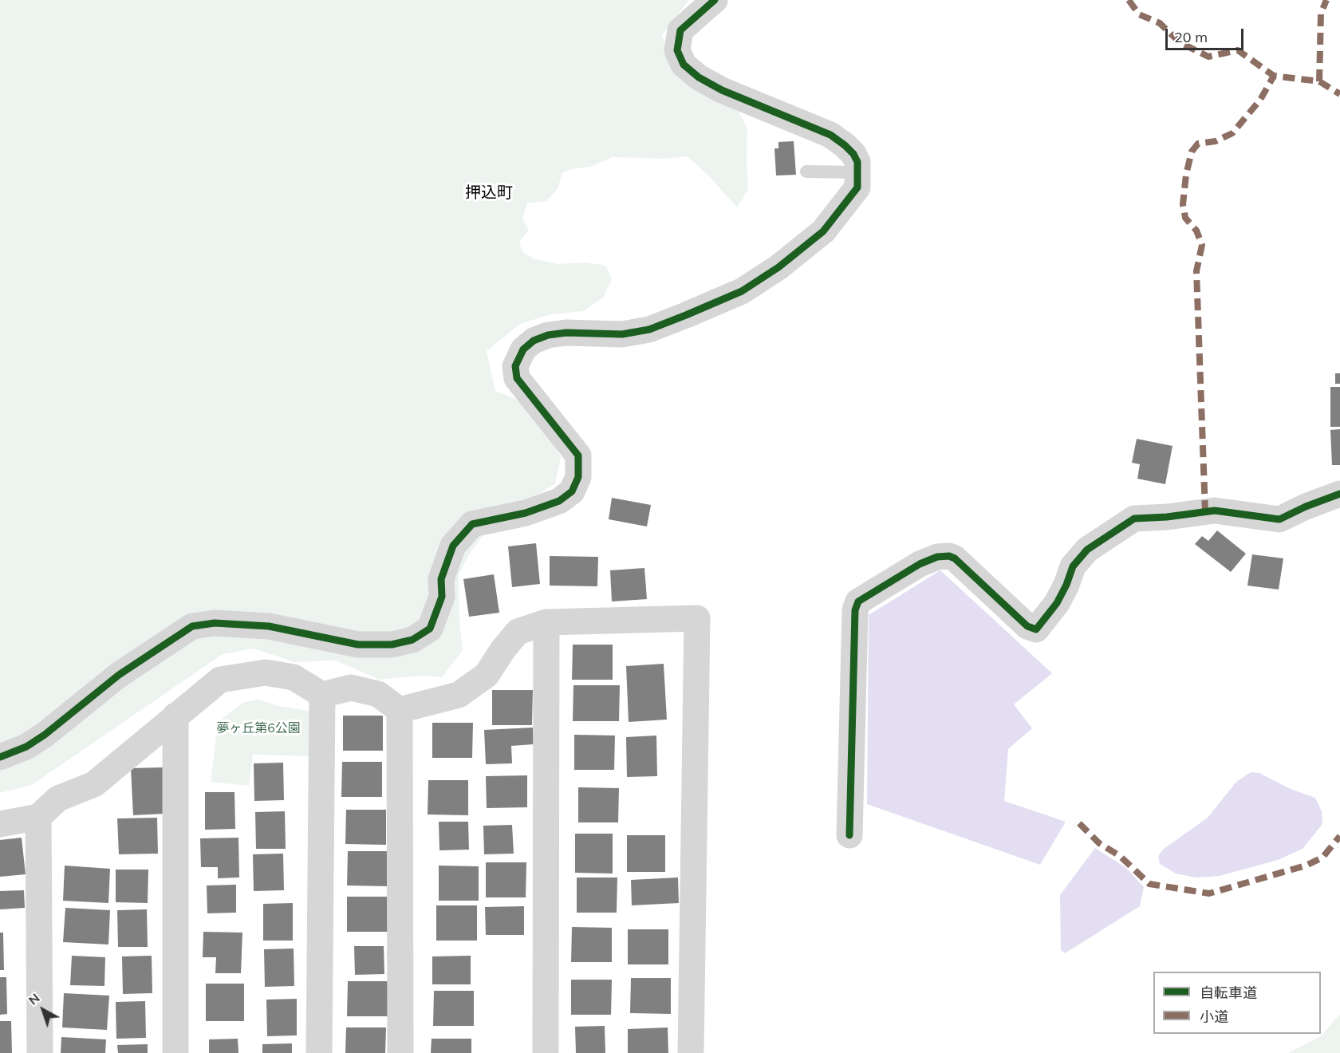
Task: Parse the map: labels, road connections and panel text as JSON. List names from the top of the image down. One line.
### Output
{"districts":["押込町"],"parks":["夢ヶ丘第6公園"],"legend":["自転車道","小道"],"scale_bar":"20 m","north":"top left"}
